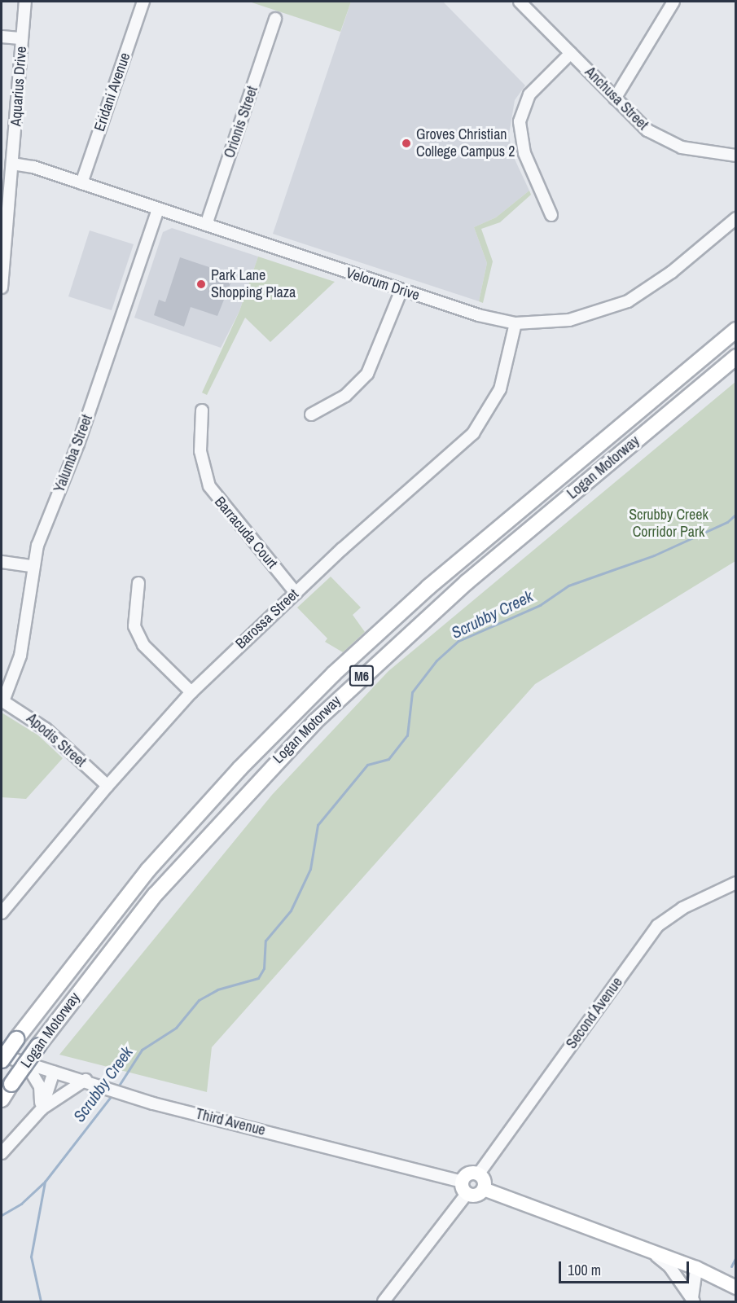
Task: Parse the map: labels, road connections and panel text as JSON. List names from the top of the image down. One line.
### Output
{"streets":{"highway":["Logan Motorway","M6"],"street":["Aquarius Drive","Eridani Avenue","Anchusa Street","Orionis Street","Velorum Drive","Yalumba Street","Barracuda Court","Barossa Street","Apodis Street","Second Avenue","Third Avenue"]},"crossings":[["Aquarius Drive","Velorum Drive"],["Eridani Avenue","Velorum Drive"],["Orionis Street","Velorum Drive"],["Velorum Drive","Yalumba Street"],["Velorum Drive","Barossa Street"],["Yalumba Street","Apodis Street"],["Barracuda Court","Barossa Street"],["Barossa Street","Apodis Street"],["Second Avenue","Third Avenue"]],"water":["Scrubby Creek"],"parks":["Scrubby Creek Corridor Park"],"places":["Groves Christian College Campus 2","Park Lane Shopping Plaza"],"scale_bar":"100 m"}
